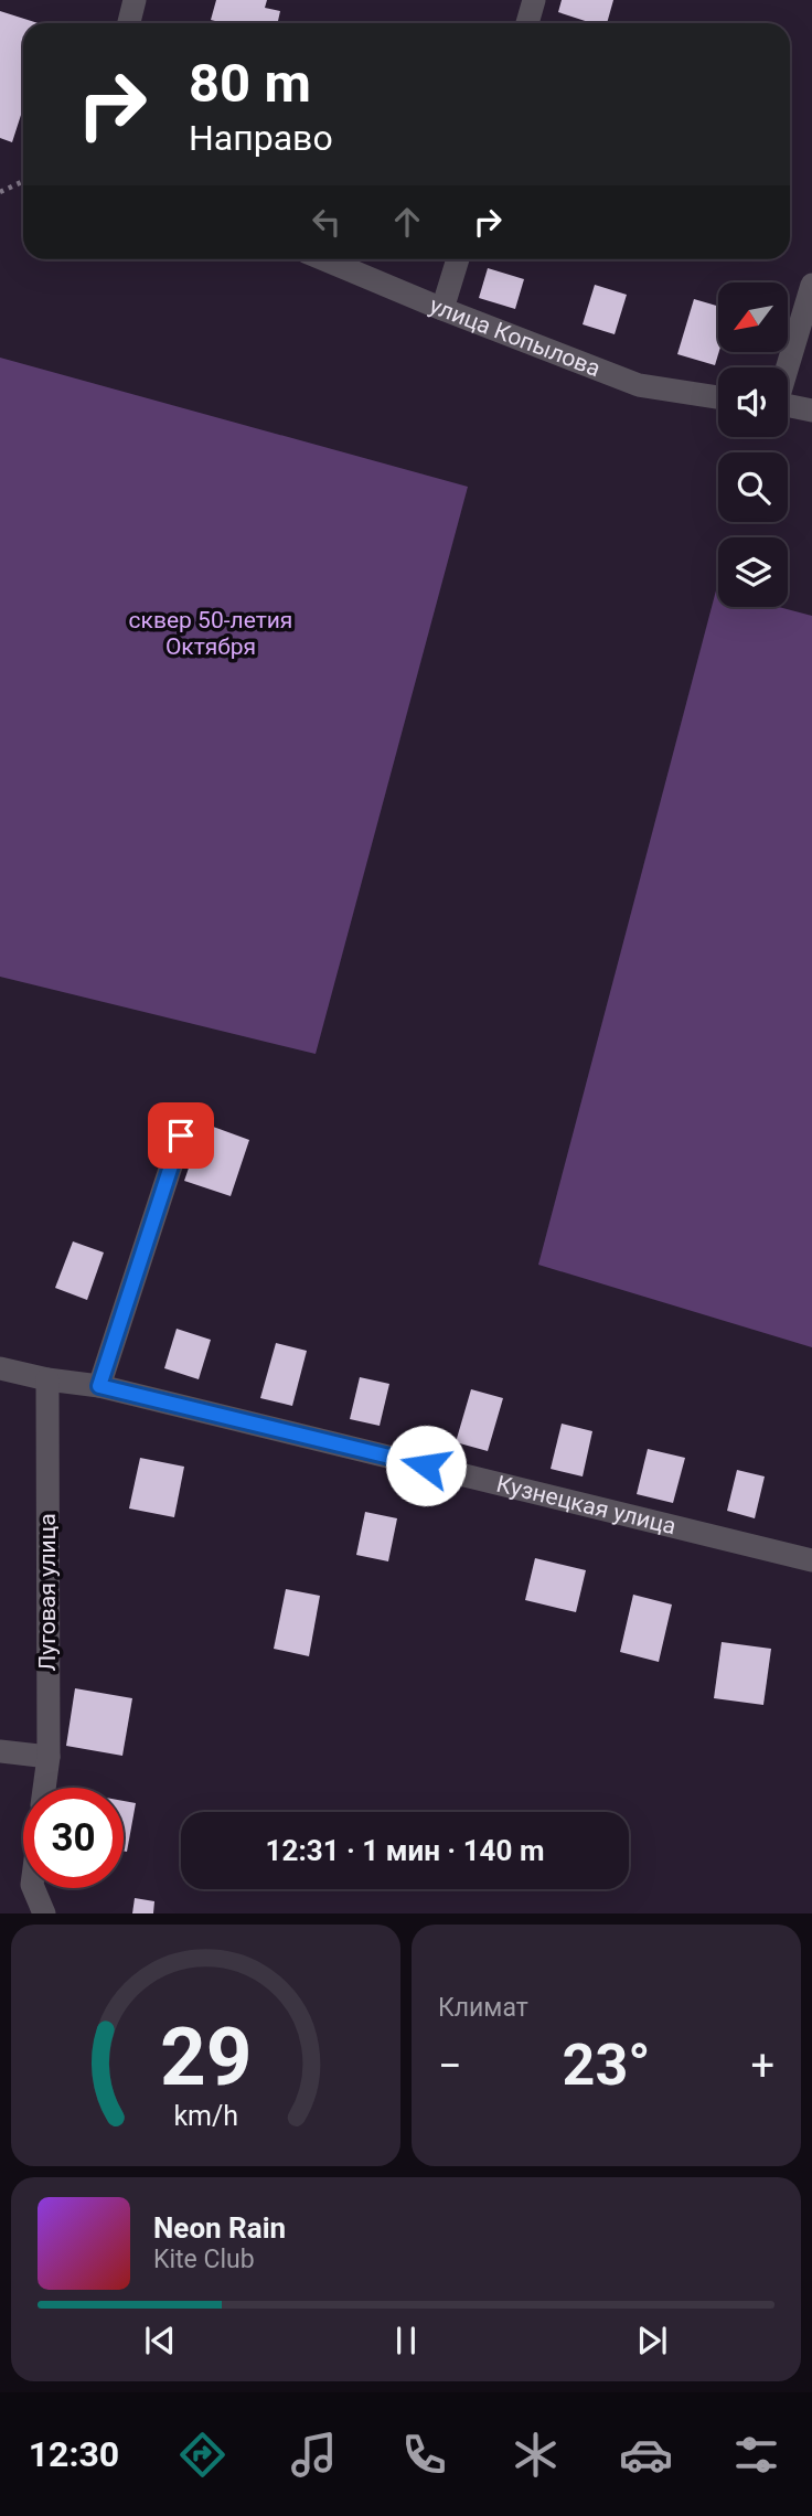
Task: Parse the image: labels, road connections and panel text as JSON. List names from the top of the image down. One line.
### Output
{"streets":{"street":["улица Копылова","Кузнецкая улица","Луговая улица"]},"crossings":[["Кузнецкая улица","Луговая улица"]],"parks":["сквер 50-летия Октября"],"north":"bottom left","page":{"turn":["80 m","Направо"],"limit":"30","trip":"12:31 · 1 мин · 140 m","tile":"Климат","heat":["−","23°","+"],"song":["Neon Rain","Kite Club"],"tabs":"12:30","gauge":["29","km/h"]}}
